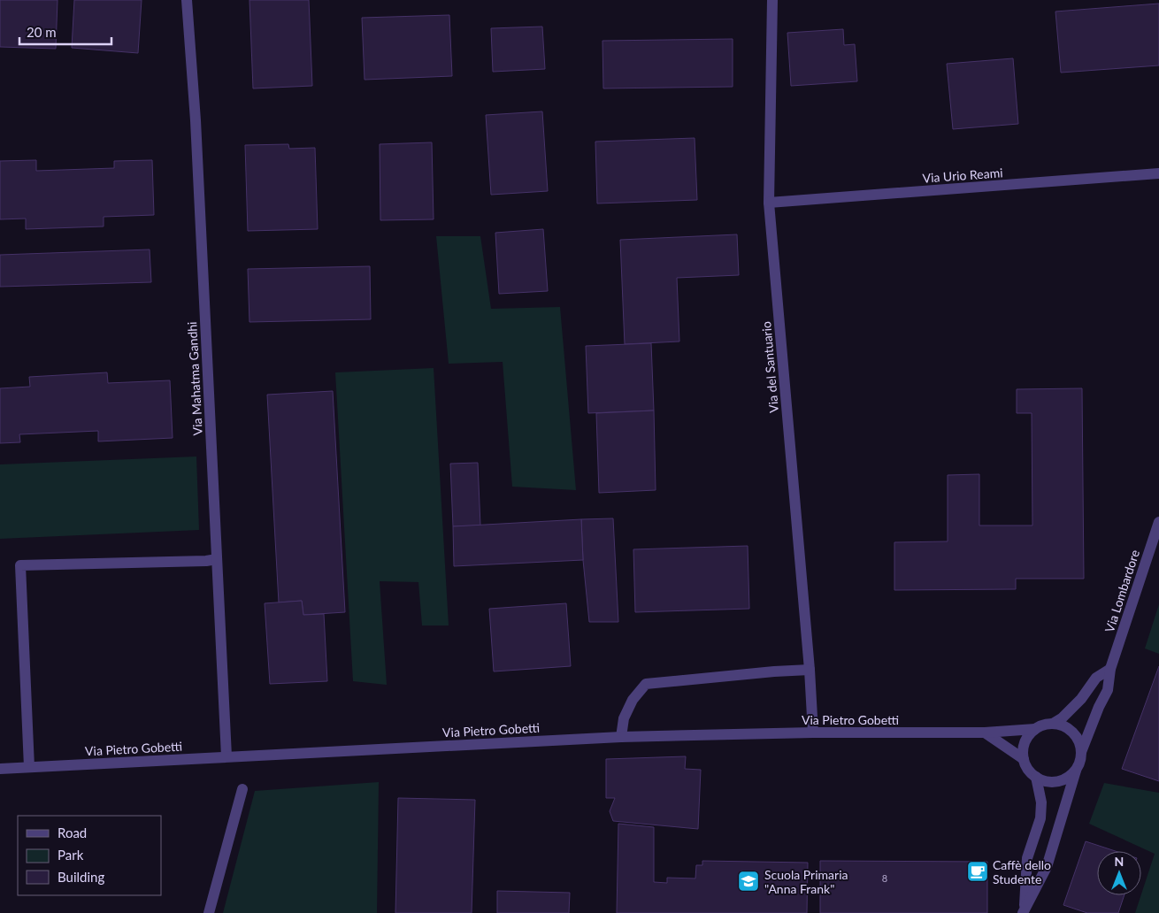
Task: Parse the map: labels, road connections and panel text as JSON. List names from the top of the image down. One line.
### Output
{"streets":{"street":["Via Urio Reami","Via del Santuario","Via Mahatma Gandhi","Via Lombardore","Via Pietro Gobetti"]},"crossings":[["Via Urio Reami","Via del Santuario"],["Via del Santuario","Via Pietro Gobetti"],["Via Mahatma Gandhi","Via Pietro Gobetti"],["Via Lombardore","Via Pietro Gobetti"]],"places":{"cafe":["Caffè dello Studente"],"school or university":["Scuola Primaria \"Anna Frank\""]},"house_numbers":["8"],"legend":["Road","Park","Building"],"scale_bar":"20 m","north":"top"}
